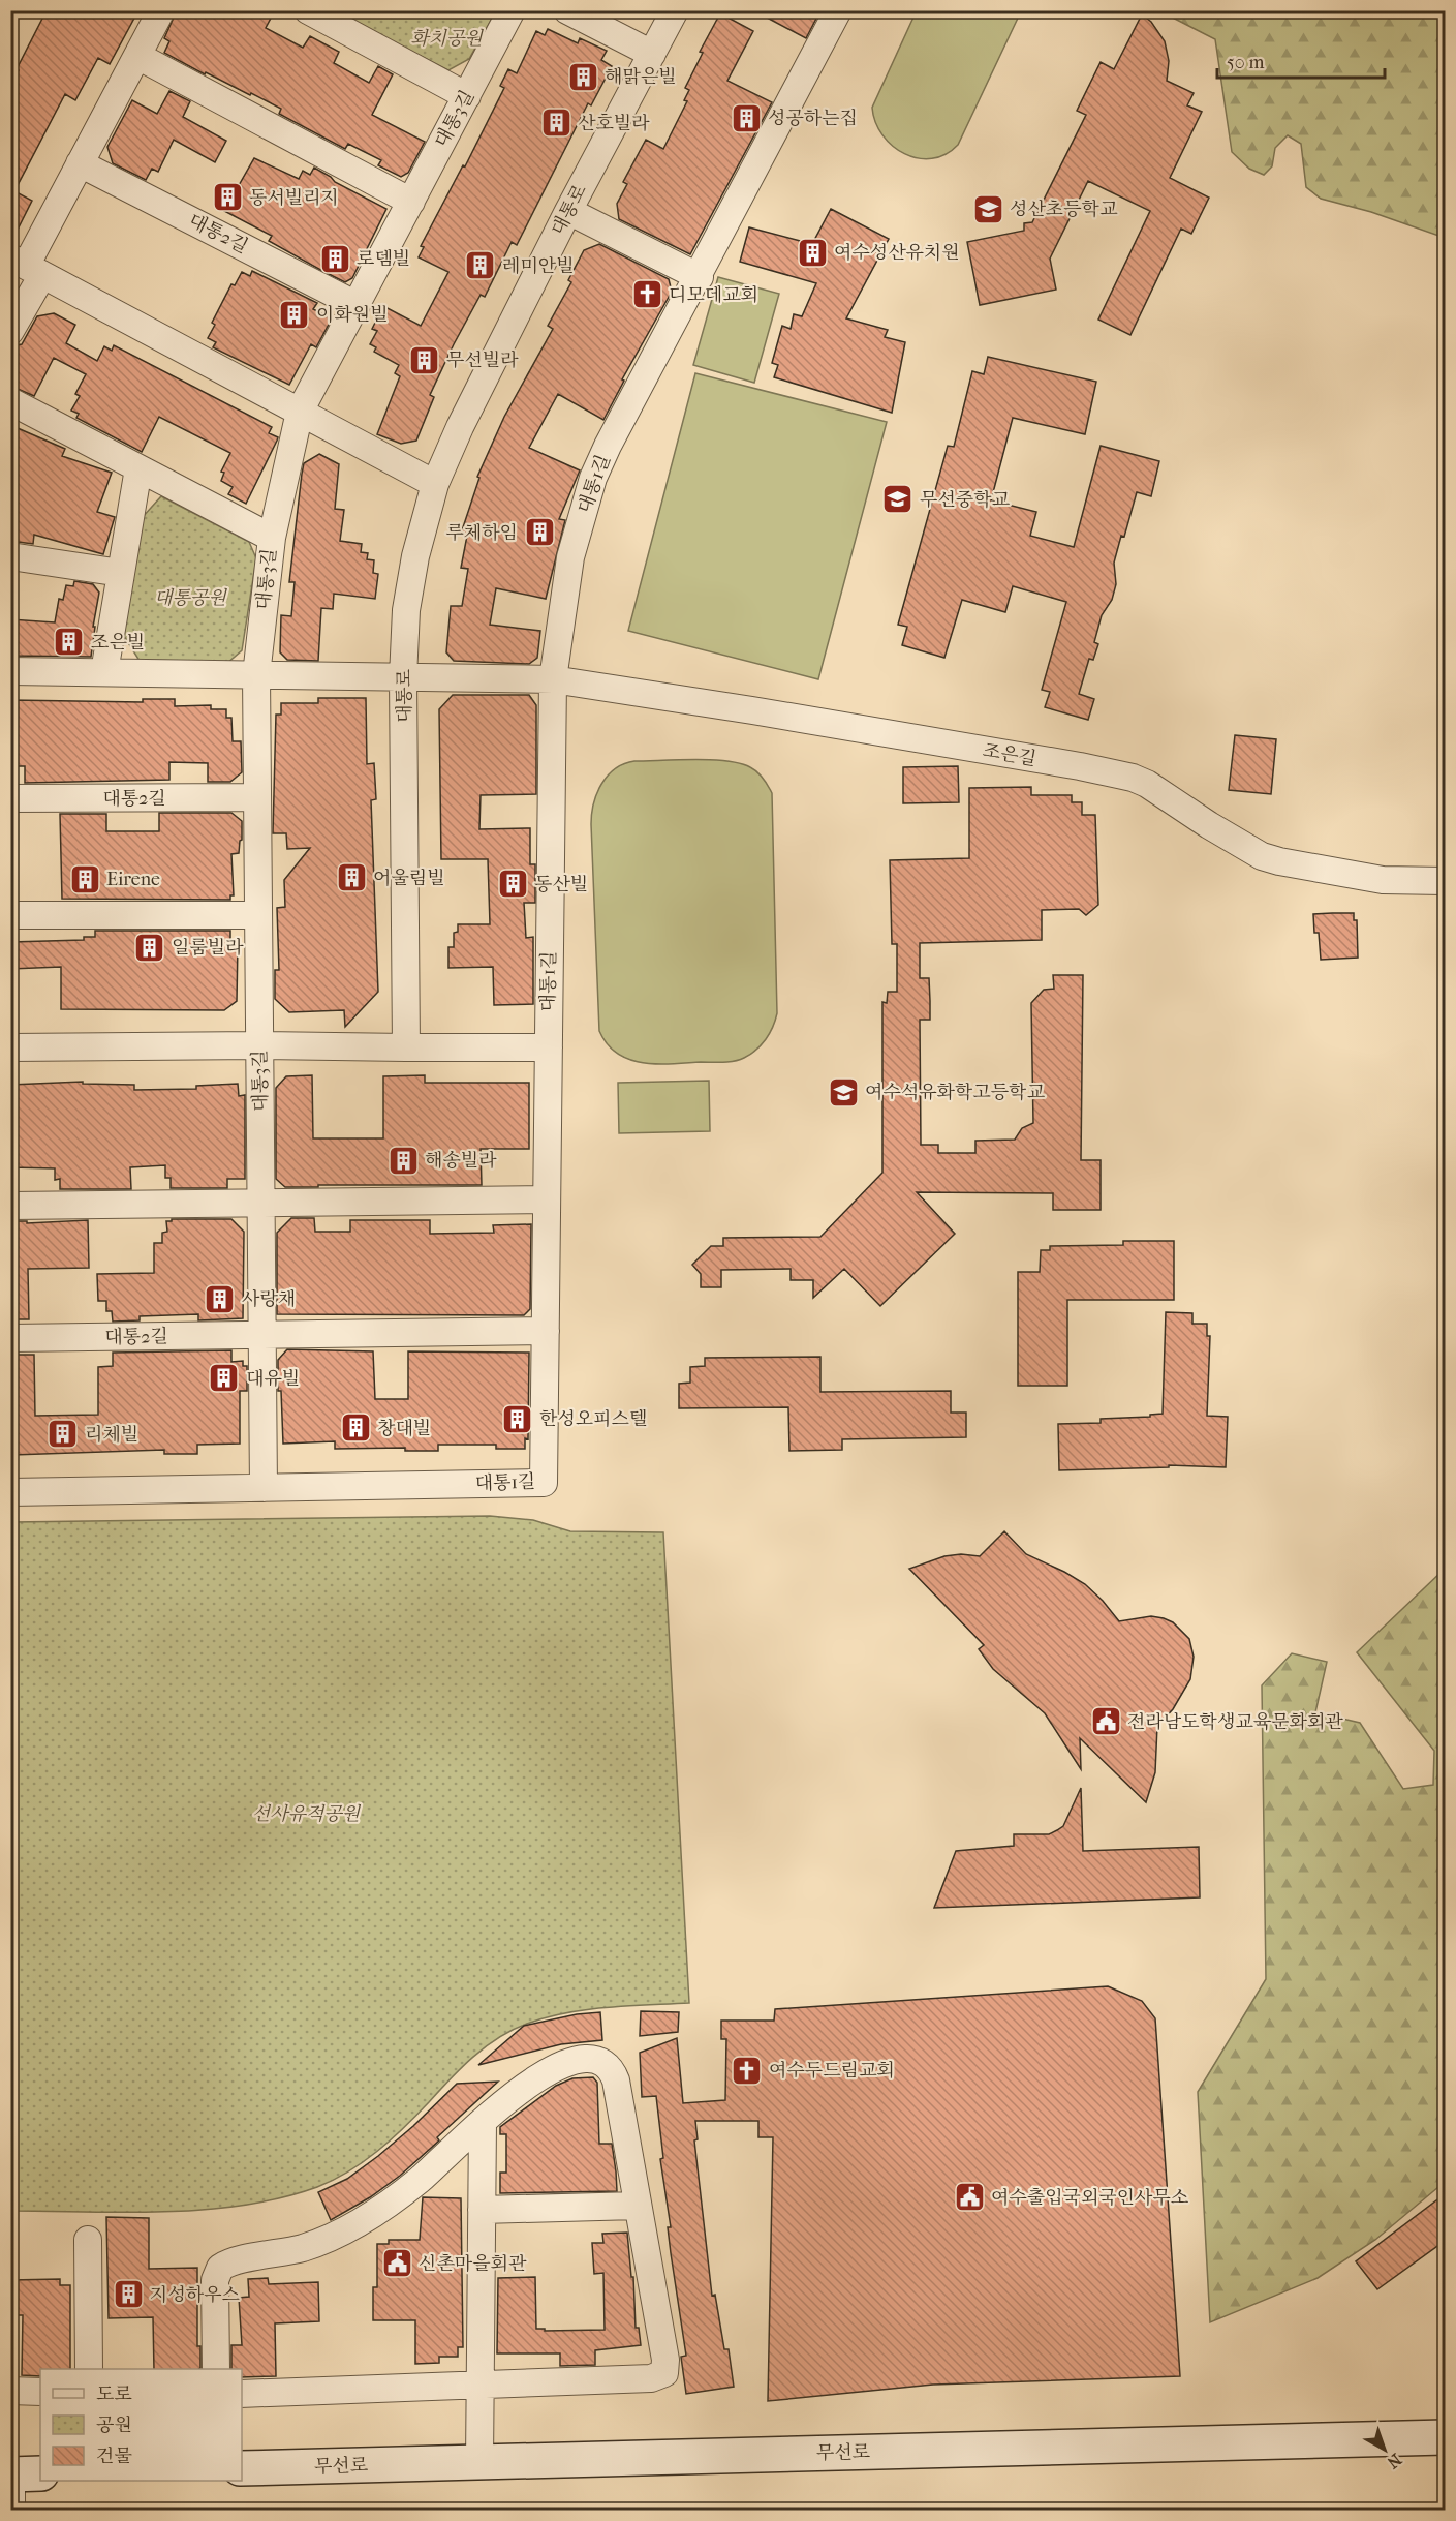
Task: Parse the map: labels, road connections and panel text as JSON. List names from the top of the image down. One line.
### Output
{"streets":{"street":["대통3길","대통로","대통2길","대통1길","조은길","무선로"]},"crossings":[["대통3길","대통2길"],["대통3길","대통1길"],["대통3길","조은길"],["대통로","조은길"],["대통1길","조은길"]],"parks":["화치공원","대통공원","선사유적공원"],"places":{"building":["해맑은빌","성공하는집","산호빌라","동서빌리지","여수성산유치원","로뎀빌","레미안빌","이화원빌","무선빌라","루체하임","조은빌","어울림빌","Eirene","동산빌","일룸빌라","해송빌라","사랑채","대유빌","한성오피스텔","창대빌","리체빌","지성하우스"],"school or university":["성산초등학교","무선중학교","여수석유화학고등학교"],"church":["디모데교회","여수두드림교회"],"public building":["전라남도학생교육문화회관","여수출입국외국인사무소","신촌마을회관"]},"legend":["도로","공원","건물"],"scale_bar":"50 m","north":"bottom right"}
